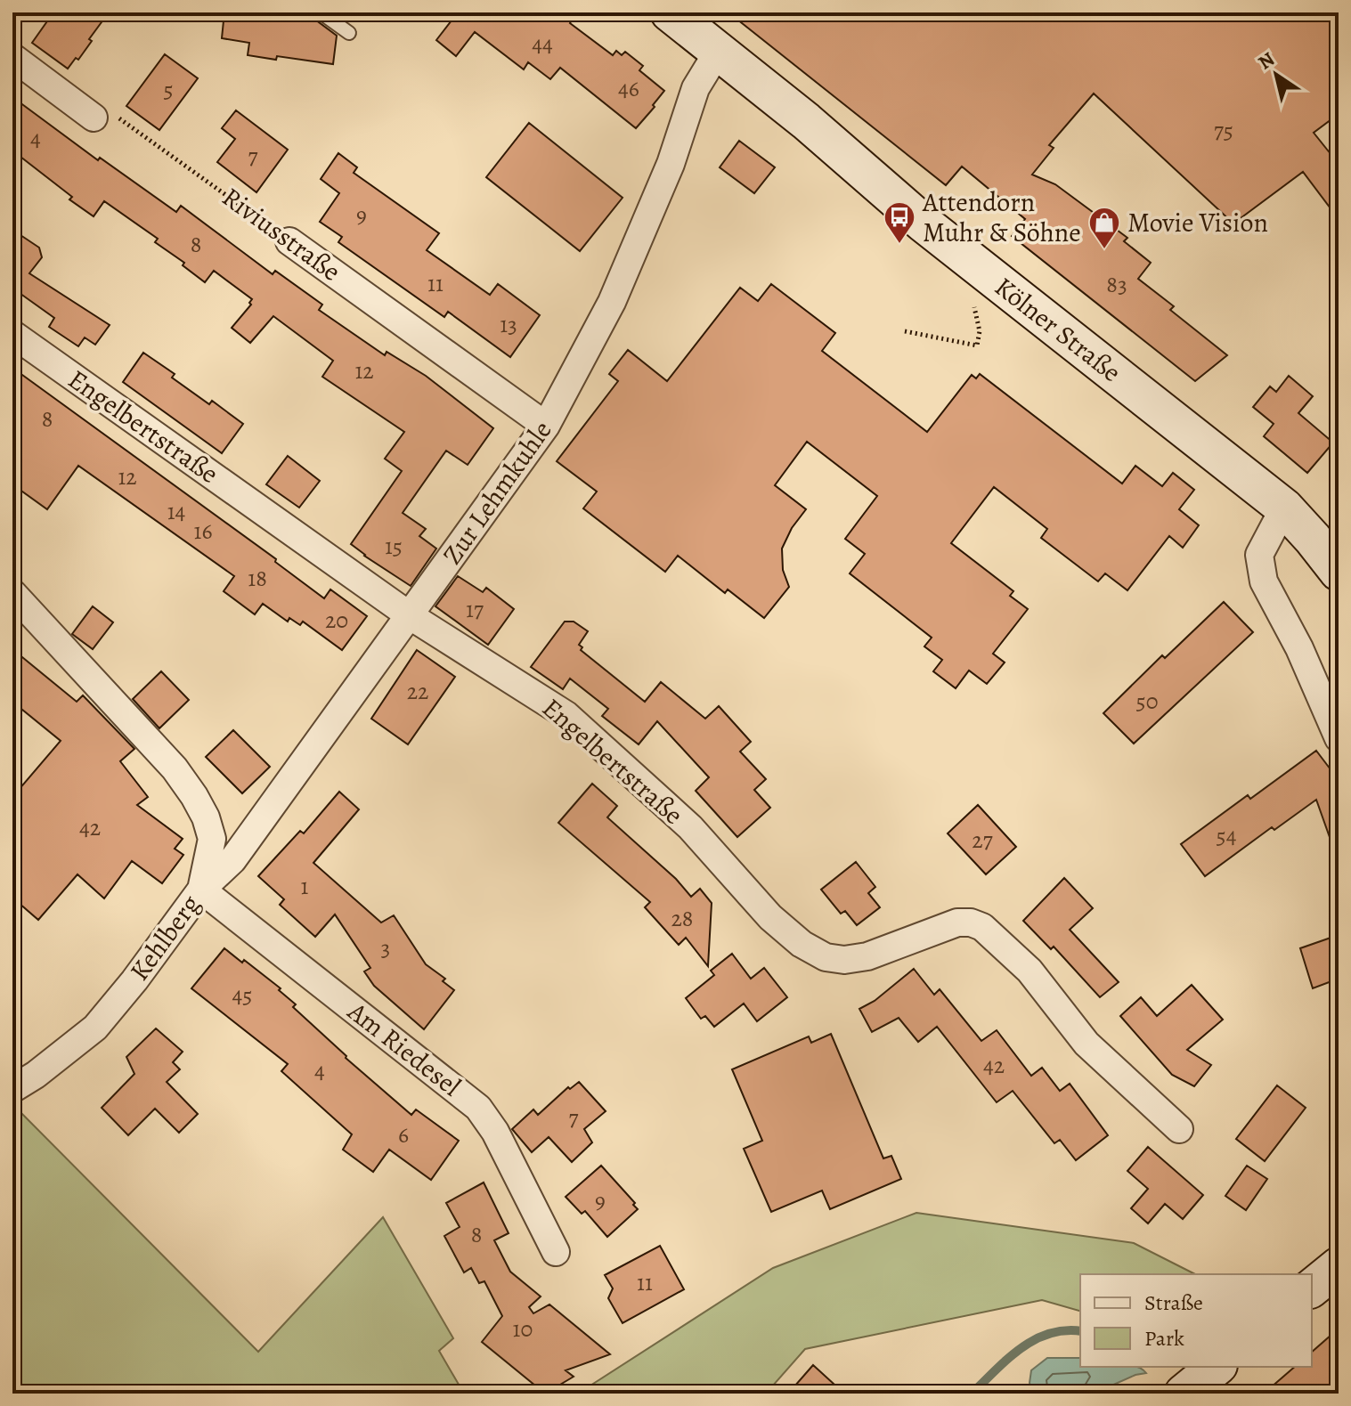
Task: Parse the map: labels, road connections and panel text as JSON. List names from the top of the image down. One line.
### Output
{"streets":{"street":["Riviusstraße","Kölner Straße","Engelbertstraße","Zur Lehmkuhle","Kehlberg","Am Riedesel"]},"crossings":[["Riviusstraße","Zur Lehmkuhle"],["Kölner Straße","Zur Lehmkuhle"],["Engelbertstraße","Zur Lehmkuhle"],["Zur Lehmkuhle","Kehlberg"],["Zur Lehmkuhle","Am Riedesel"],["Kehlberg","Am Riedesel"]],"places":{"bus stop":["Attendorn Muhr & Söhne"],"shop":["Movie Vision"]},"house_numbers":["44","46","5","75","4","7","9","8","11","83","13","12","8","12","14","16","15","18","17","20","22","50","42","54","27","1","28","3","45","42","4","7","6","9","8","11","10"],"legend":["Straße","Park"],"north":"top left"}
